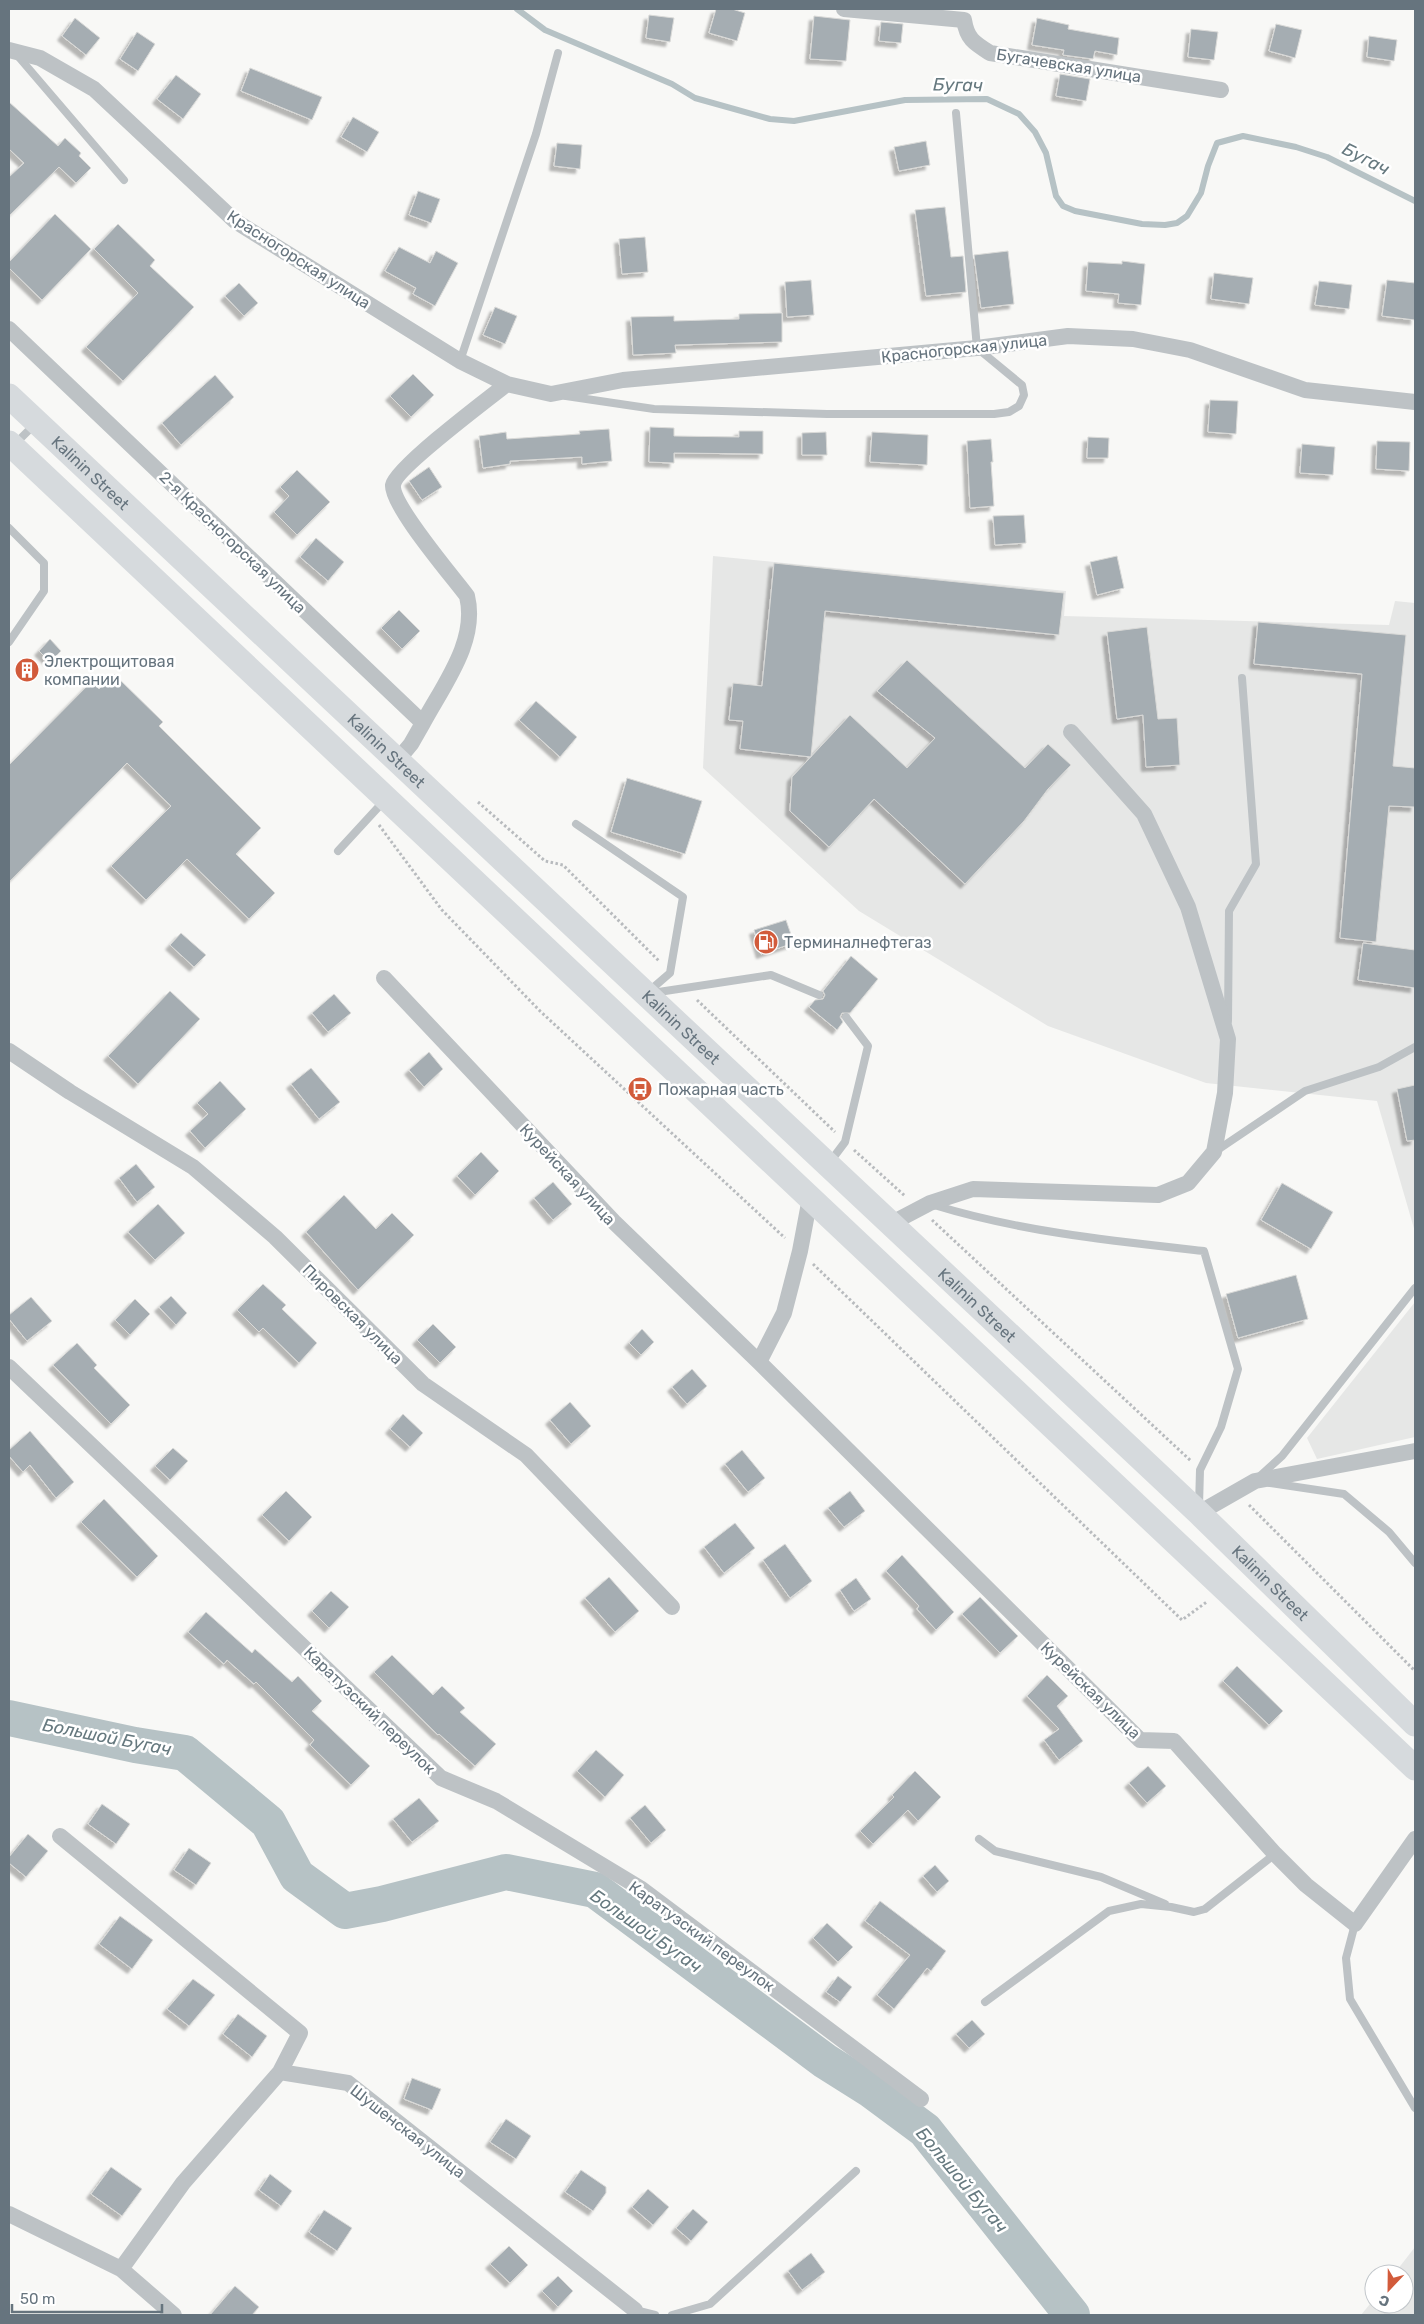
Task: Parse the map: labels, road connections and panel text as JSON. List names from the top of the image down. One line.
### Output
{"streets":{"main road":["Kalinin Street"],"street":["Бугачевская улица","Красногорская улица","2-я Красногорская улица","Курейская улица","Пировская улица","Каратузский переулок","Шушенская улица"]},"water":["Бугач","Большой Бугач"],"places":{"building":["Электрощитовая компании"],"fuel station":["Терминалнефтегаз"],"bus stop":["Пожарная часть"]},"scale_bar":"50 m","north":"bottom"}
